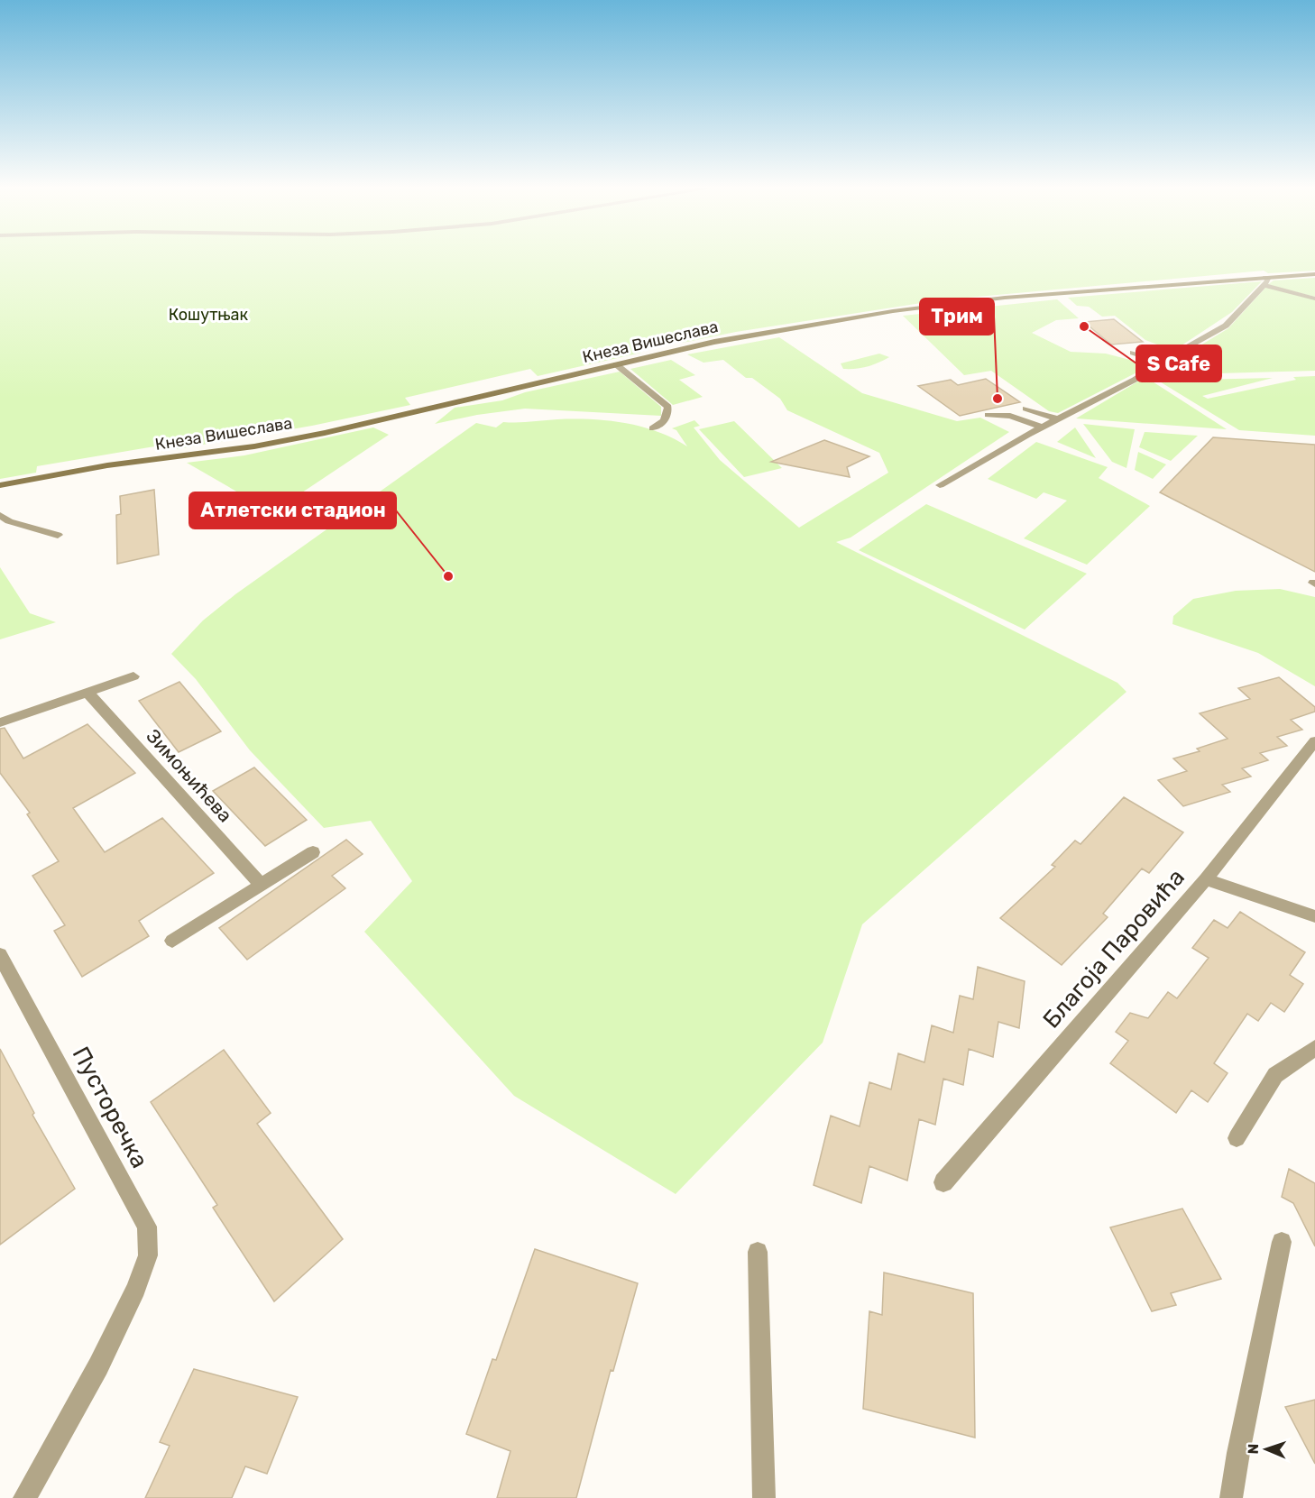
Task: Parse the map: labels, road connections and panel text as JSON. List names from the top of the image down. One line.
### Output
{"streets":{"street":["Кнеза Вишеслава","Зимоњићева","Благоја Паровића","Пусторечка"]},"parks":["Кошутњак"],"places":["S Cafe","Трим","Атлетски стадион"],"north":"left"}
